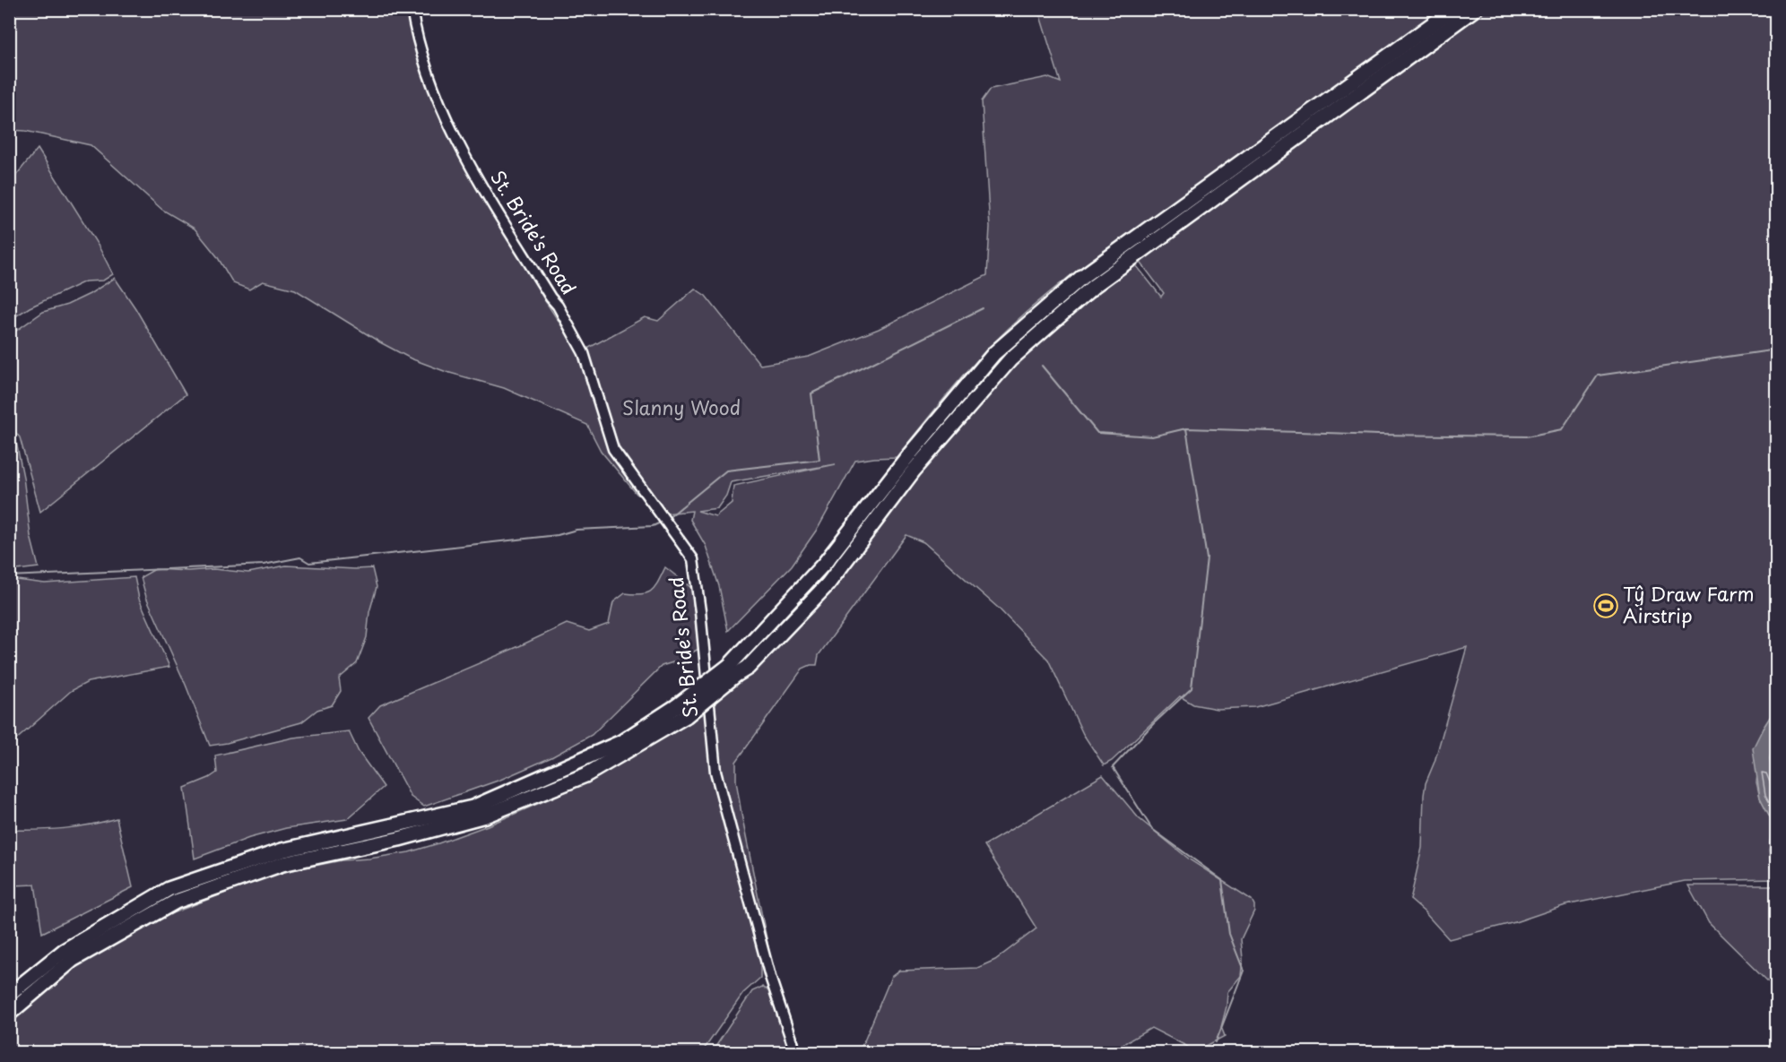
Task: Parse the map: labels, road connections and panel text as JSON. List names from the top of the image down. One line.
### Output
{"streets":{"street":["St. Bride's Road"]},"parks":["Slanny Wood"],"places":{"sports":["Tŷ Draw Farm Airstrip"]}}
